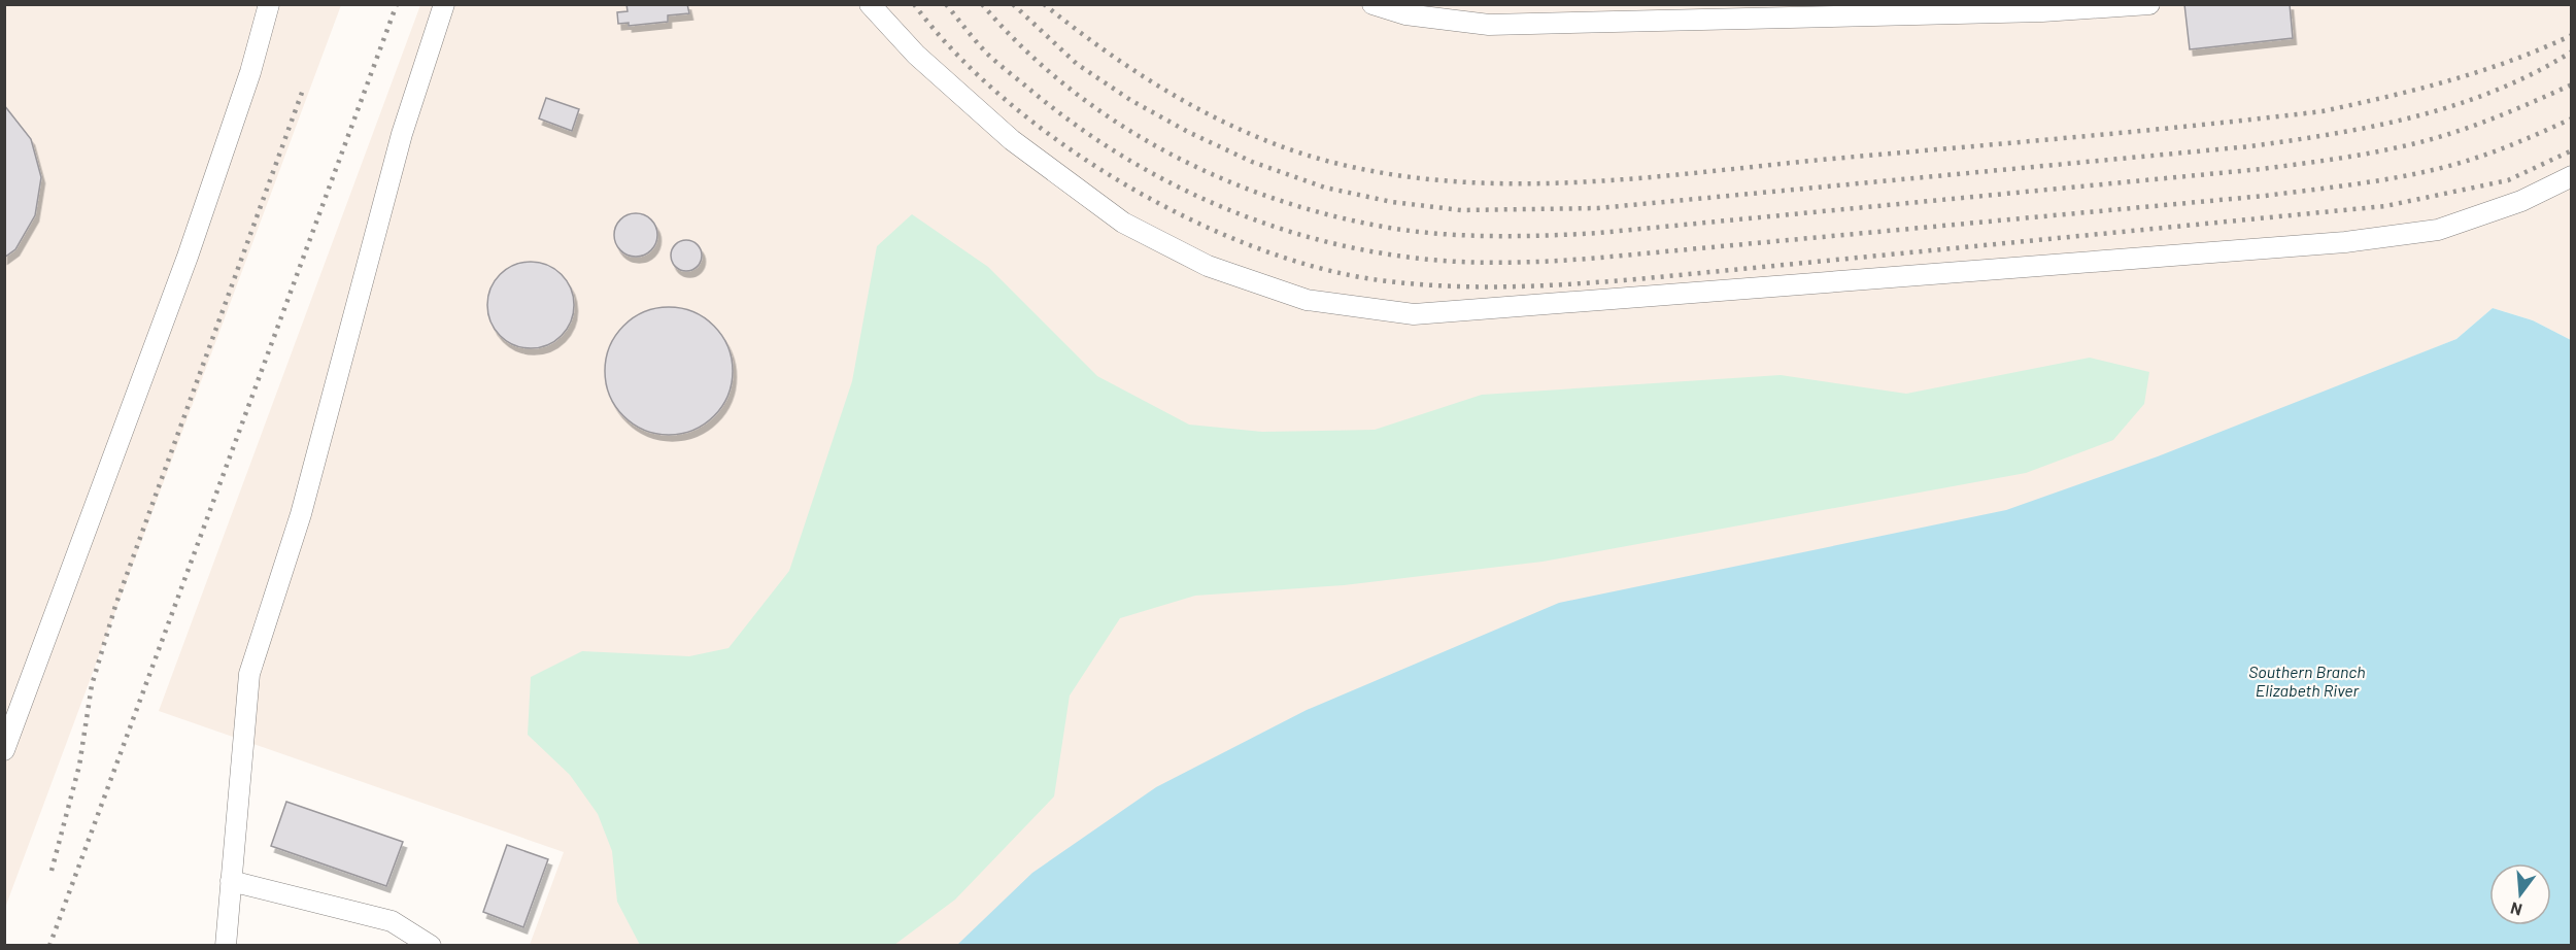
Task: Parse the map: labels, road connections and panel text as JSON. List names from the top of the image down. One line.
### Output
{"water":["Southern Branch Elizabeth River"],"north":"bottom"}
